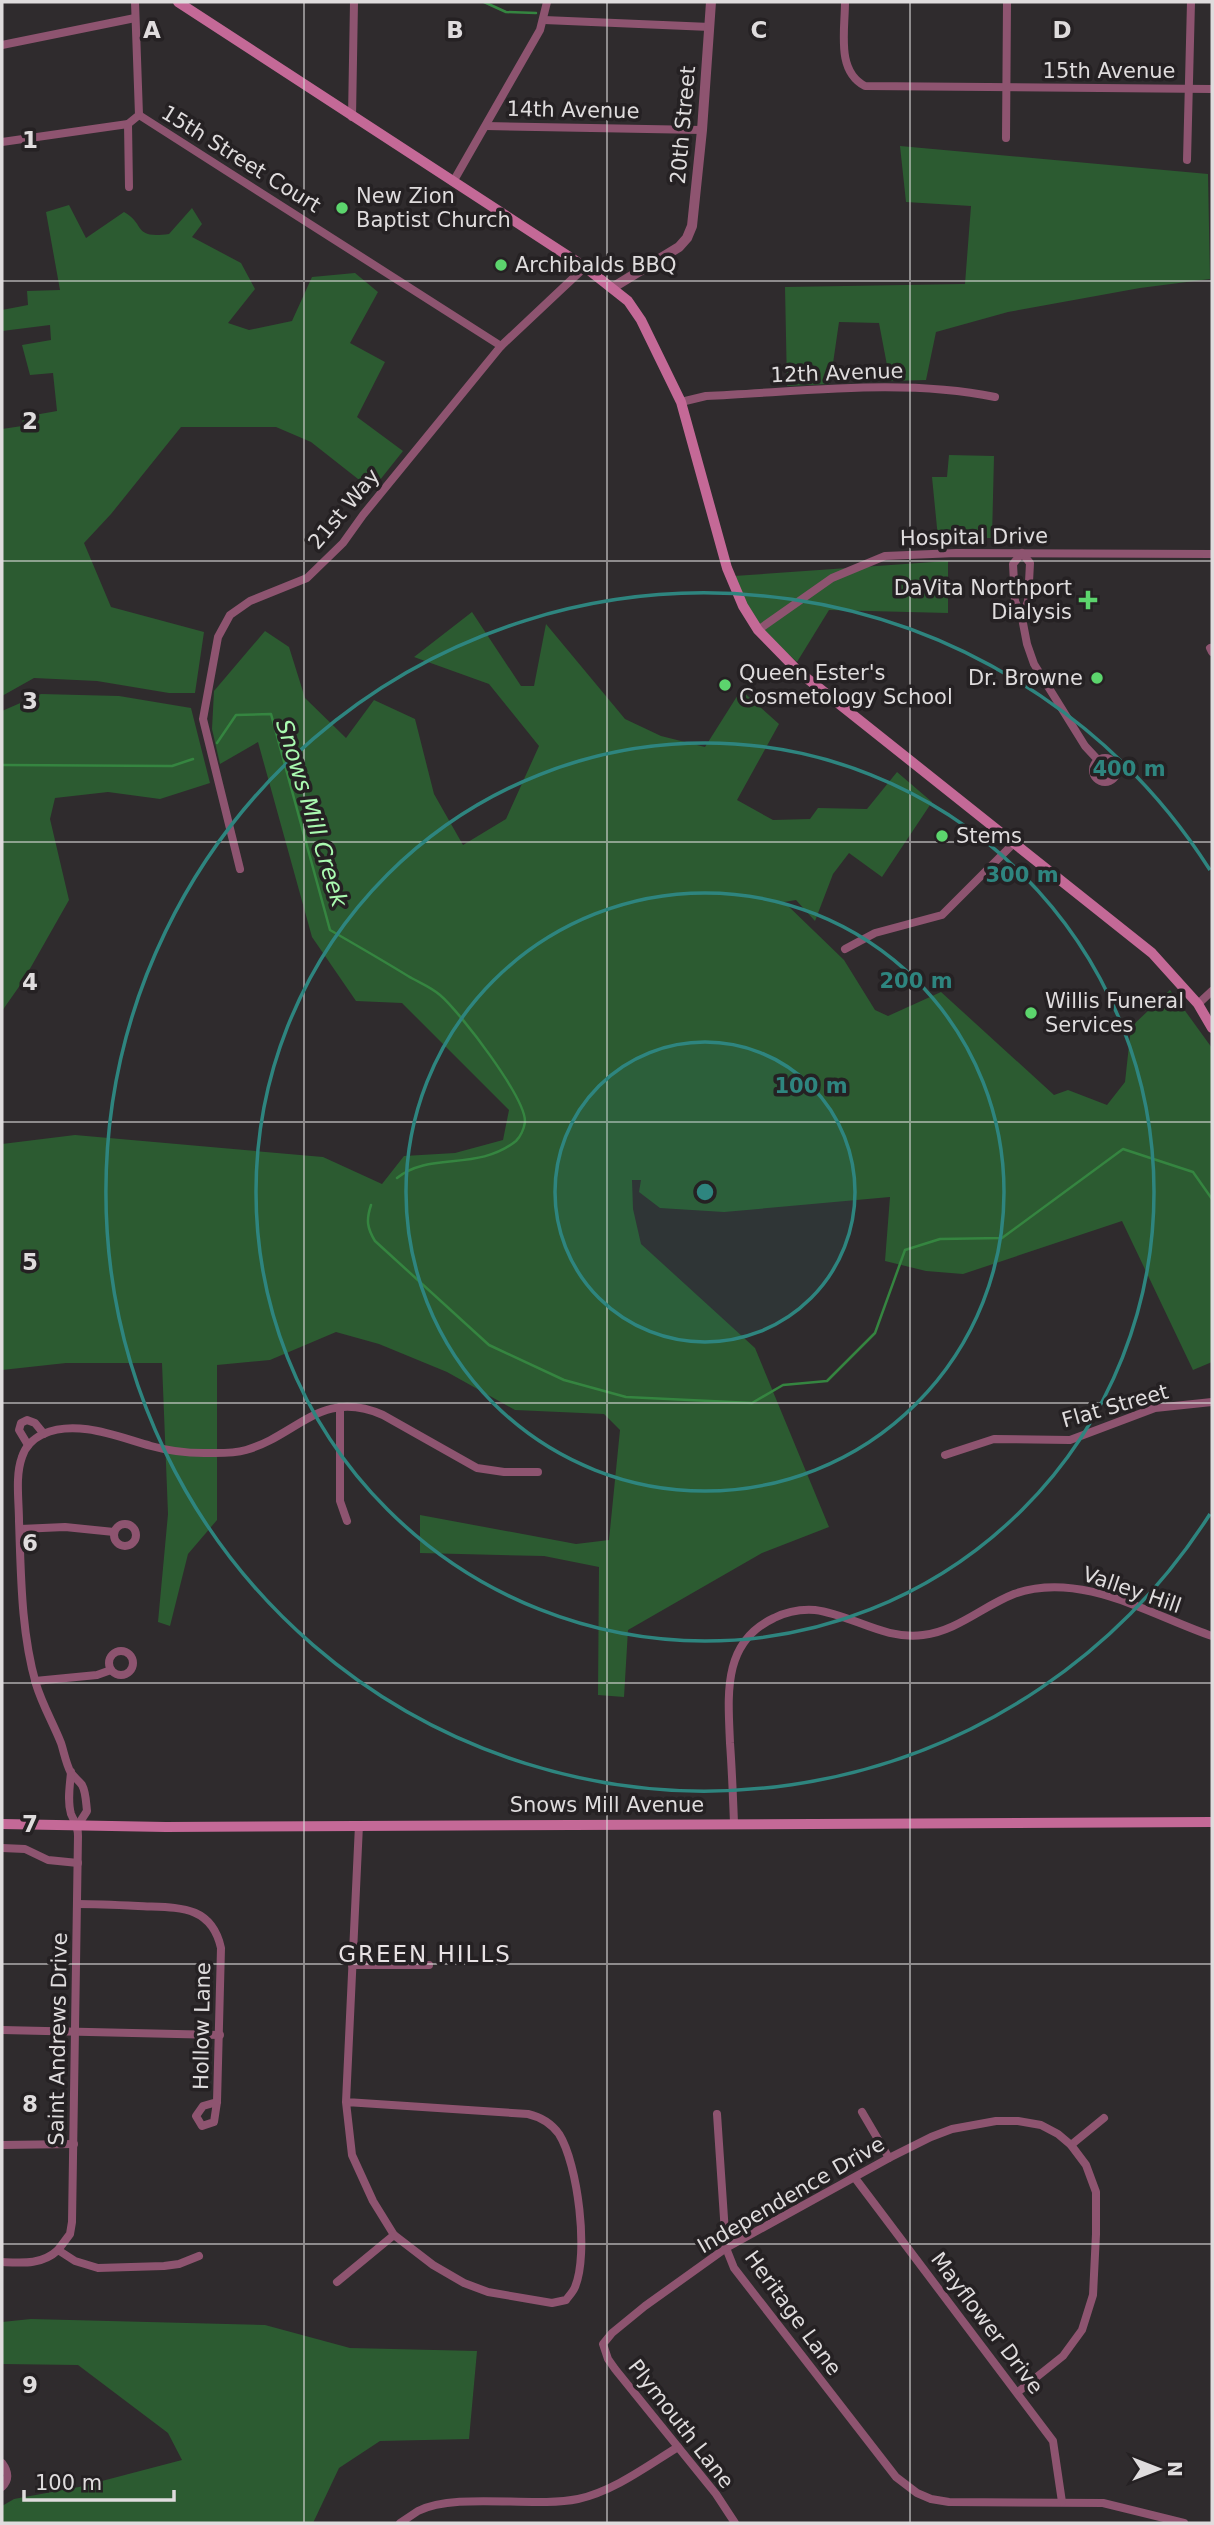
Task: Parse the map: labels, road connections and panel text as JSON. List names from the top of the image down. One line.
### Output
{"streets":{"main road":["Snows Mill Avenue"],"street":["15th Avenue","14th Avenue","20th Street","15th Street Court","12th Avenue","21st Way","Hospital Drive","Flat Street","Valley Hill","Hollow Lane","Saint Andrews Drive","Independence Drive","Heritage Lane","Mayflower Drive","Plymouth Lane"]},"crossings":[["14th Avenue","20th Street"],["15th Street Court","21st Way"],["Valley Hill","Snows Mill Avenue"],["Snows Mill Avenue","Saint Andrews Drive"],["Hollow Lane","Saint Andrews Drive"],["Independence Drive","Heritage Lane"],["Independence Drive","Mayflower Drive"],["Independence Drive","Plymouth Lane"],["Heritage Lane","Mayflower Drive"]],"districts":["GREEN HILLS"],"water":["Snows Mill Creek"],"places":{"other":["New Zion Baptist Church","Archibalds BBQ","Dr. Browne","Queen Ester's Cosmetology School","Stems","Willis Funeral Services"],"health":["DaVita Northport Dialysis"]},"scale_bar":"100 m","north":"right","grid":{"columns":["A","B","C","D"],"rows":["1","2","3","4","5","6","7","8","9"]},"rings":["400 m","300 m","200 m","100 m"]}
